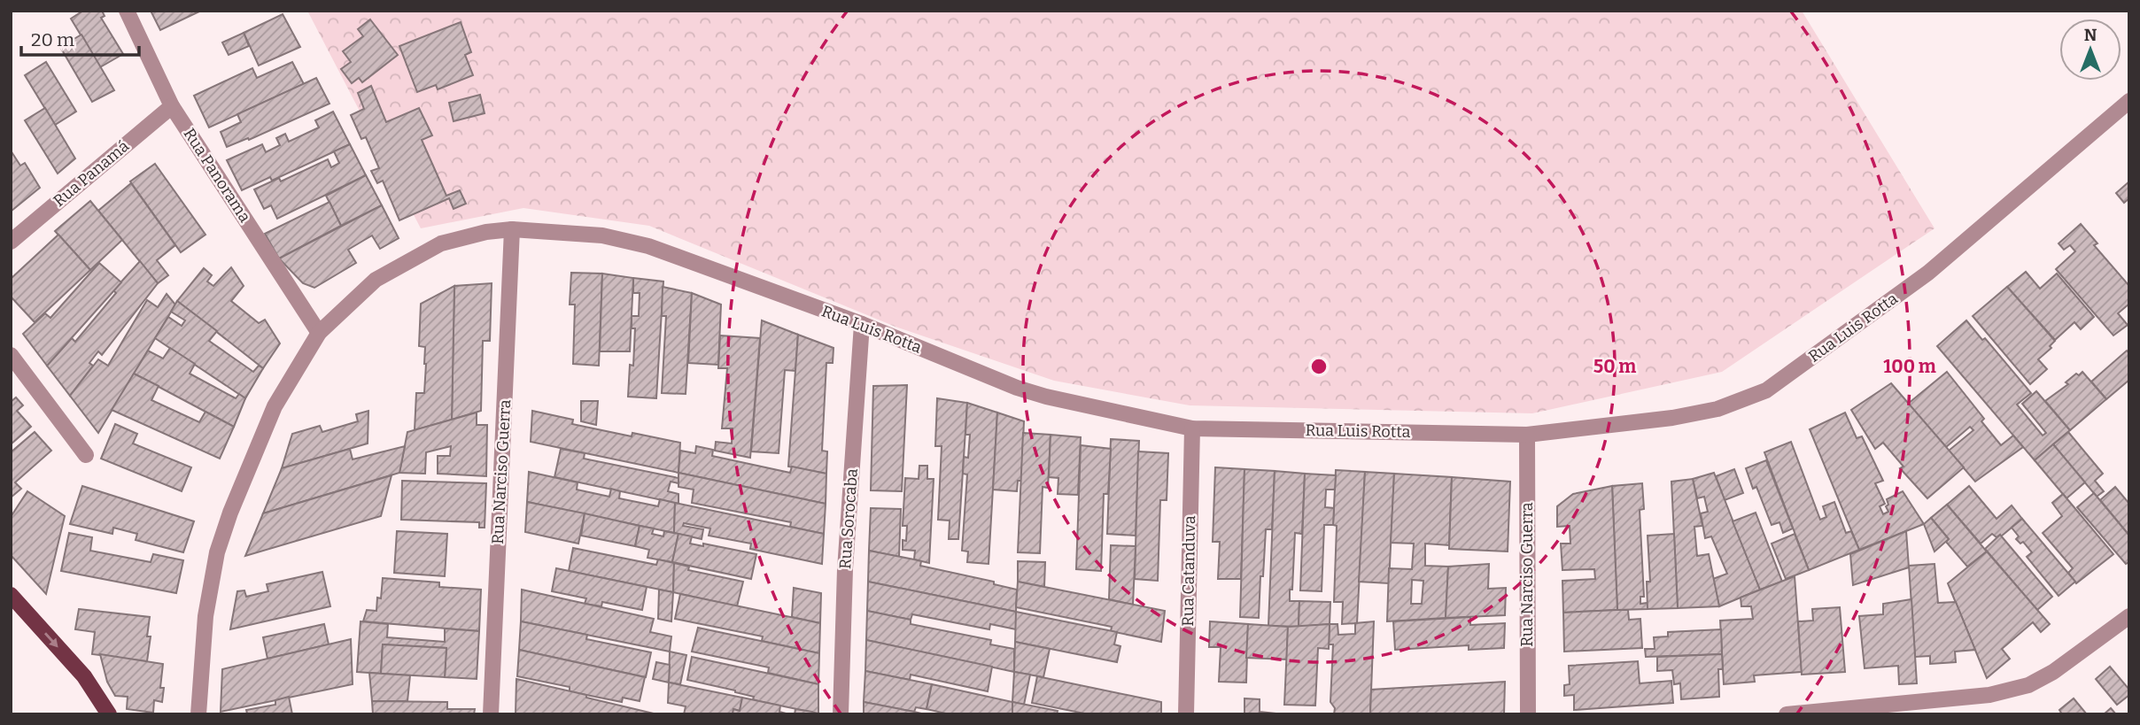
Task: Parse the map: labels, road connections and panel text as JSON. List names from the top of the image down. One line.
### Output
{"streets":{"street":["Rua Panamá","Rua Panorama","Rua Luis Rotta","Rua Narciso Guerra","Rua Sorocaba","Rua Catanduva"]},"crossings":[["Rua Panamá","Rua Panorama"],["Rua Panorama","Rua Luis Rotta"],["Rua Luis Rotta","Rua Narciso Guerra"],["Rua Luis Rotta","Rua Sorocaba"],["Rua Luis Rotta","Rua Catanduva"]],"scale_bar":"20 m","north":"top","rings":["50 m","100 m"]}
